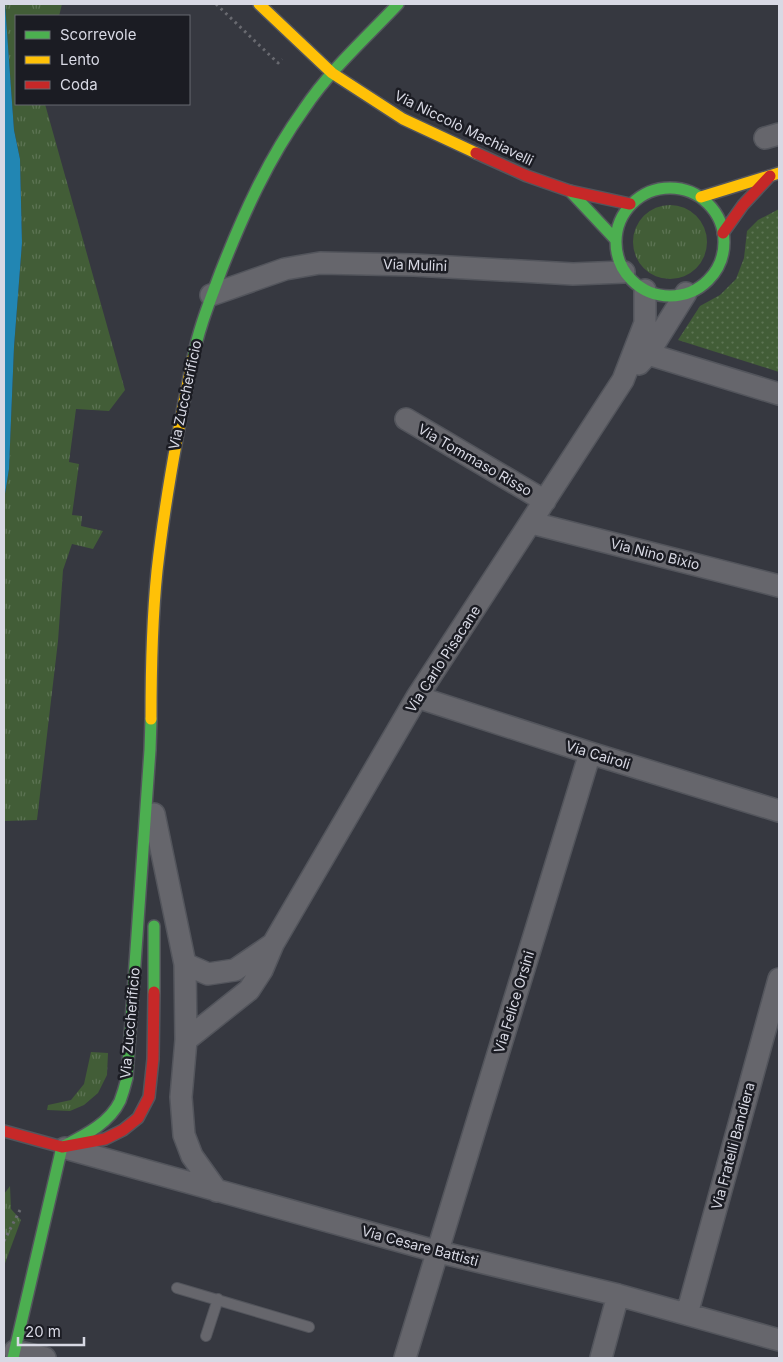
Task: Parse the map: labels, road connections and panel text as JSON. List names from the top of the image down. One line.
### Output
{"streets":{"main road":["Via Niccolò Machiavelli","Via Zuccherificio"],"street":["Via Mulini","Via Tommaso Risso","Via Nino Bixio","Via Carlo Pisacane","Via Cairoli","Via Felice Orsini","Via Fratelli Bandiera","Via Cesare Battisti"]},"crossings":[["Via Niccolò Machiavelli","Via Mulini"],["Via Niccolò Machiavelli","Via Zuccherificio"],["Via Niccolò Machiavelli","Via Carlo Pisacane"],["Via Mulini","Via Zuccherificio"],["Via Mulini","Via Carlo Pisacane"],["Via Zuccherificio","Via Carlo Pisacane"],["Via Zuccherificio","Via Cesare Battisti"],["Via Tommaso Risso","Via Carlo Pisacane"],["Via Nino Bixio","Via Carlo Pisacane"],["Via Carlo Pisacane","Via Cairoli"],["Via Cairoli","Via Felice Orsini"],["Via Felice Orsini","Via Cesare Battisti"],["Via Fratelli Bandiera","Via Cesare Battisti"]],"legend":["Scorrevole","Lento","Coda"],"scale_bar":"20 m"}
